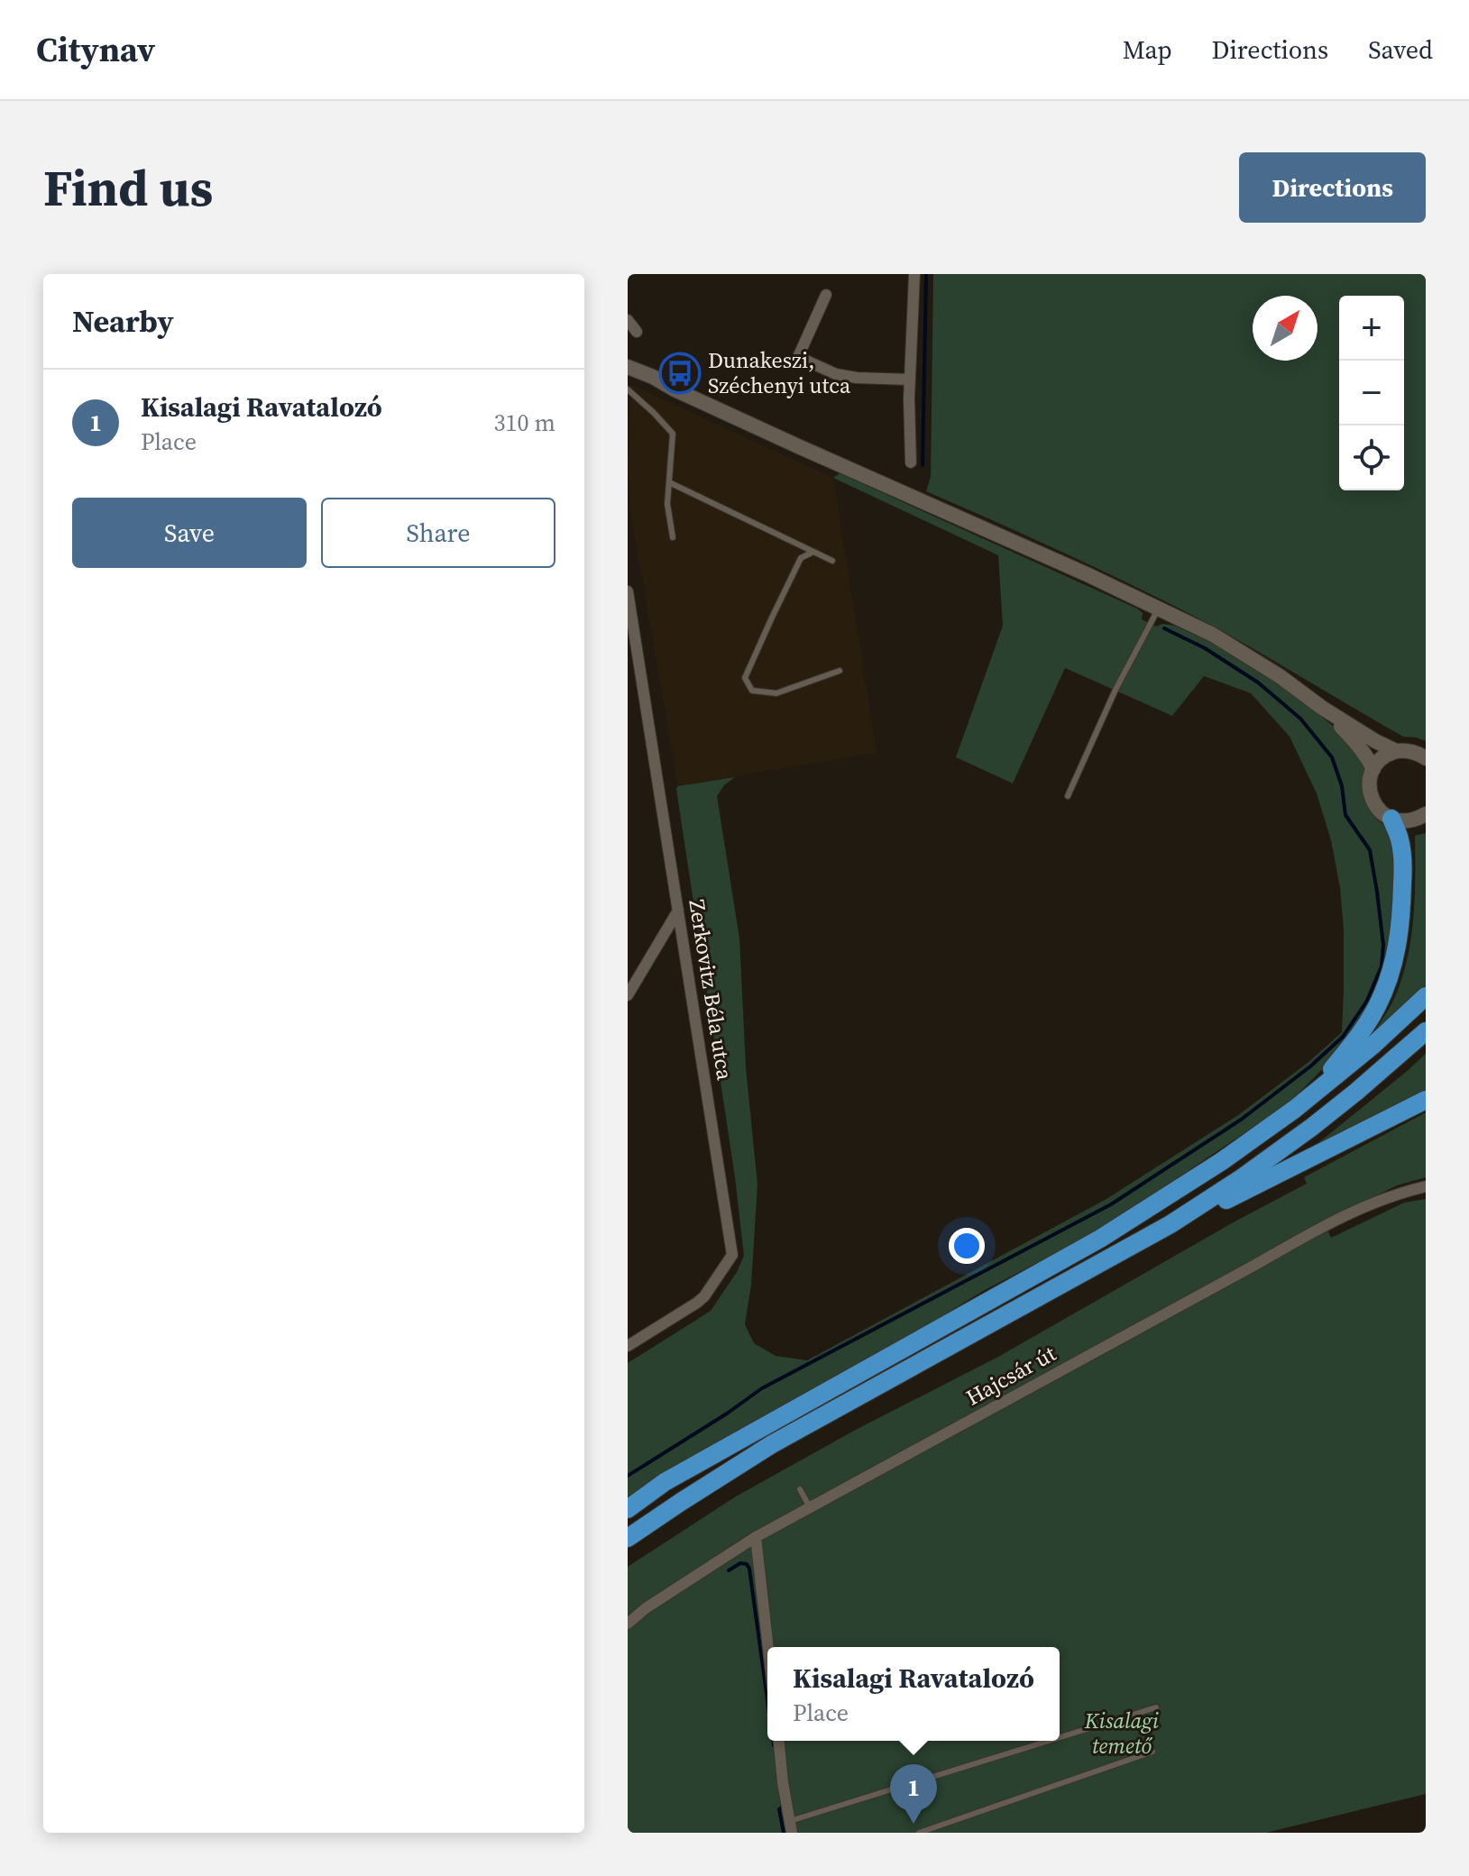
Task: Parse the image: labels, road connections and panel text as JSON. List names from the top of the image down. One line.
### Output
{"streets":{"street":["Zerkovitz Béla utca","Hajcsár út"]},"parks":["Kisalagi temető"],"places":{"bus stop":["Dunakeszi, Széchenyi utca"]},"north":"top right","page":{"header":"Citynav","nav":["Map","Directions","Saved"],"buttons":["Directions",["Save","Share"]],"title":"Find us","heading":"Nearby","map_buttons":["+","−"],"list":[{"mark":"1","name":"Kisalagi Ravatalozó","note":"Place","value":"310 m"}],"popup":["Kisalagi Ravatalozó","Place"],"pins":"1"}}
